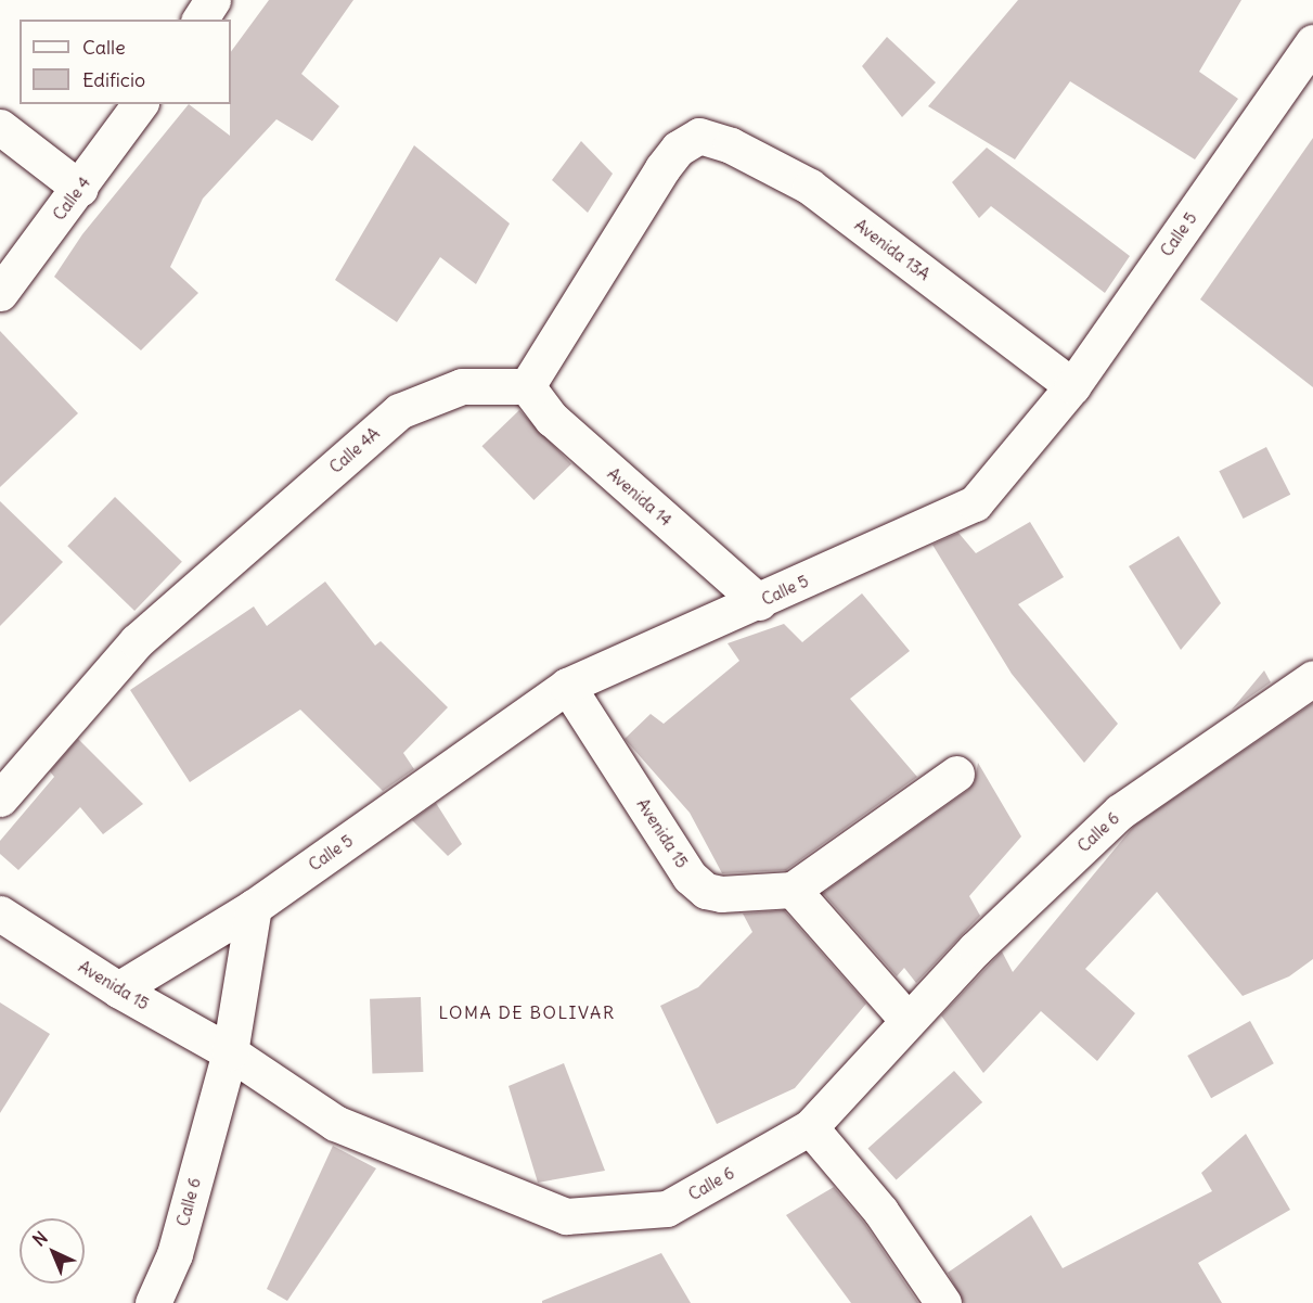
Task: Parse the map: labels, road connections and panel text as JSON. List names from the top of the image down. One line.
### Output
{"streets":{"street":["Calle 4","Calle 5","Avenida 13A","Calle 4A","Avenida 14","Calle 6","Avenida 15"]},"crossings":[["Calle 5","Avenida 13A"],["Calle 5","Avenida 14"],["Calle 5","Avenida 15"],["Avenida 13A","Calle 4A"],["Avenida 13A","Avenida 14"],["Calle 4A","Avenida 14"],["Calle 6","Avenida 15"]],"districts":["LOMA DE BOLIVAR"],"legend":["Calle","Edificio"],"north":"top left"}
